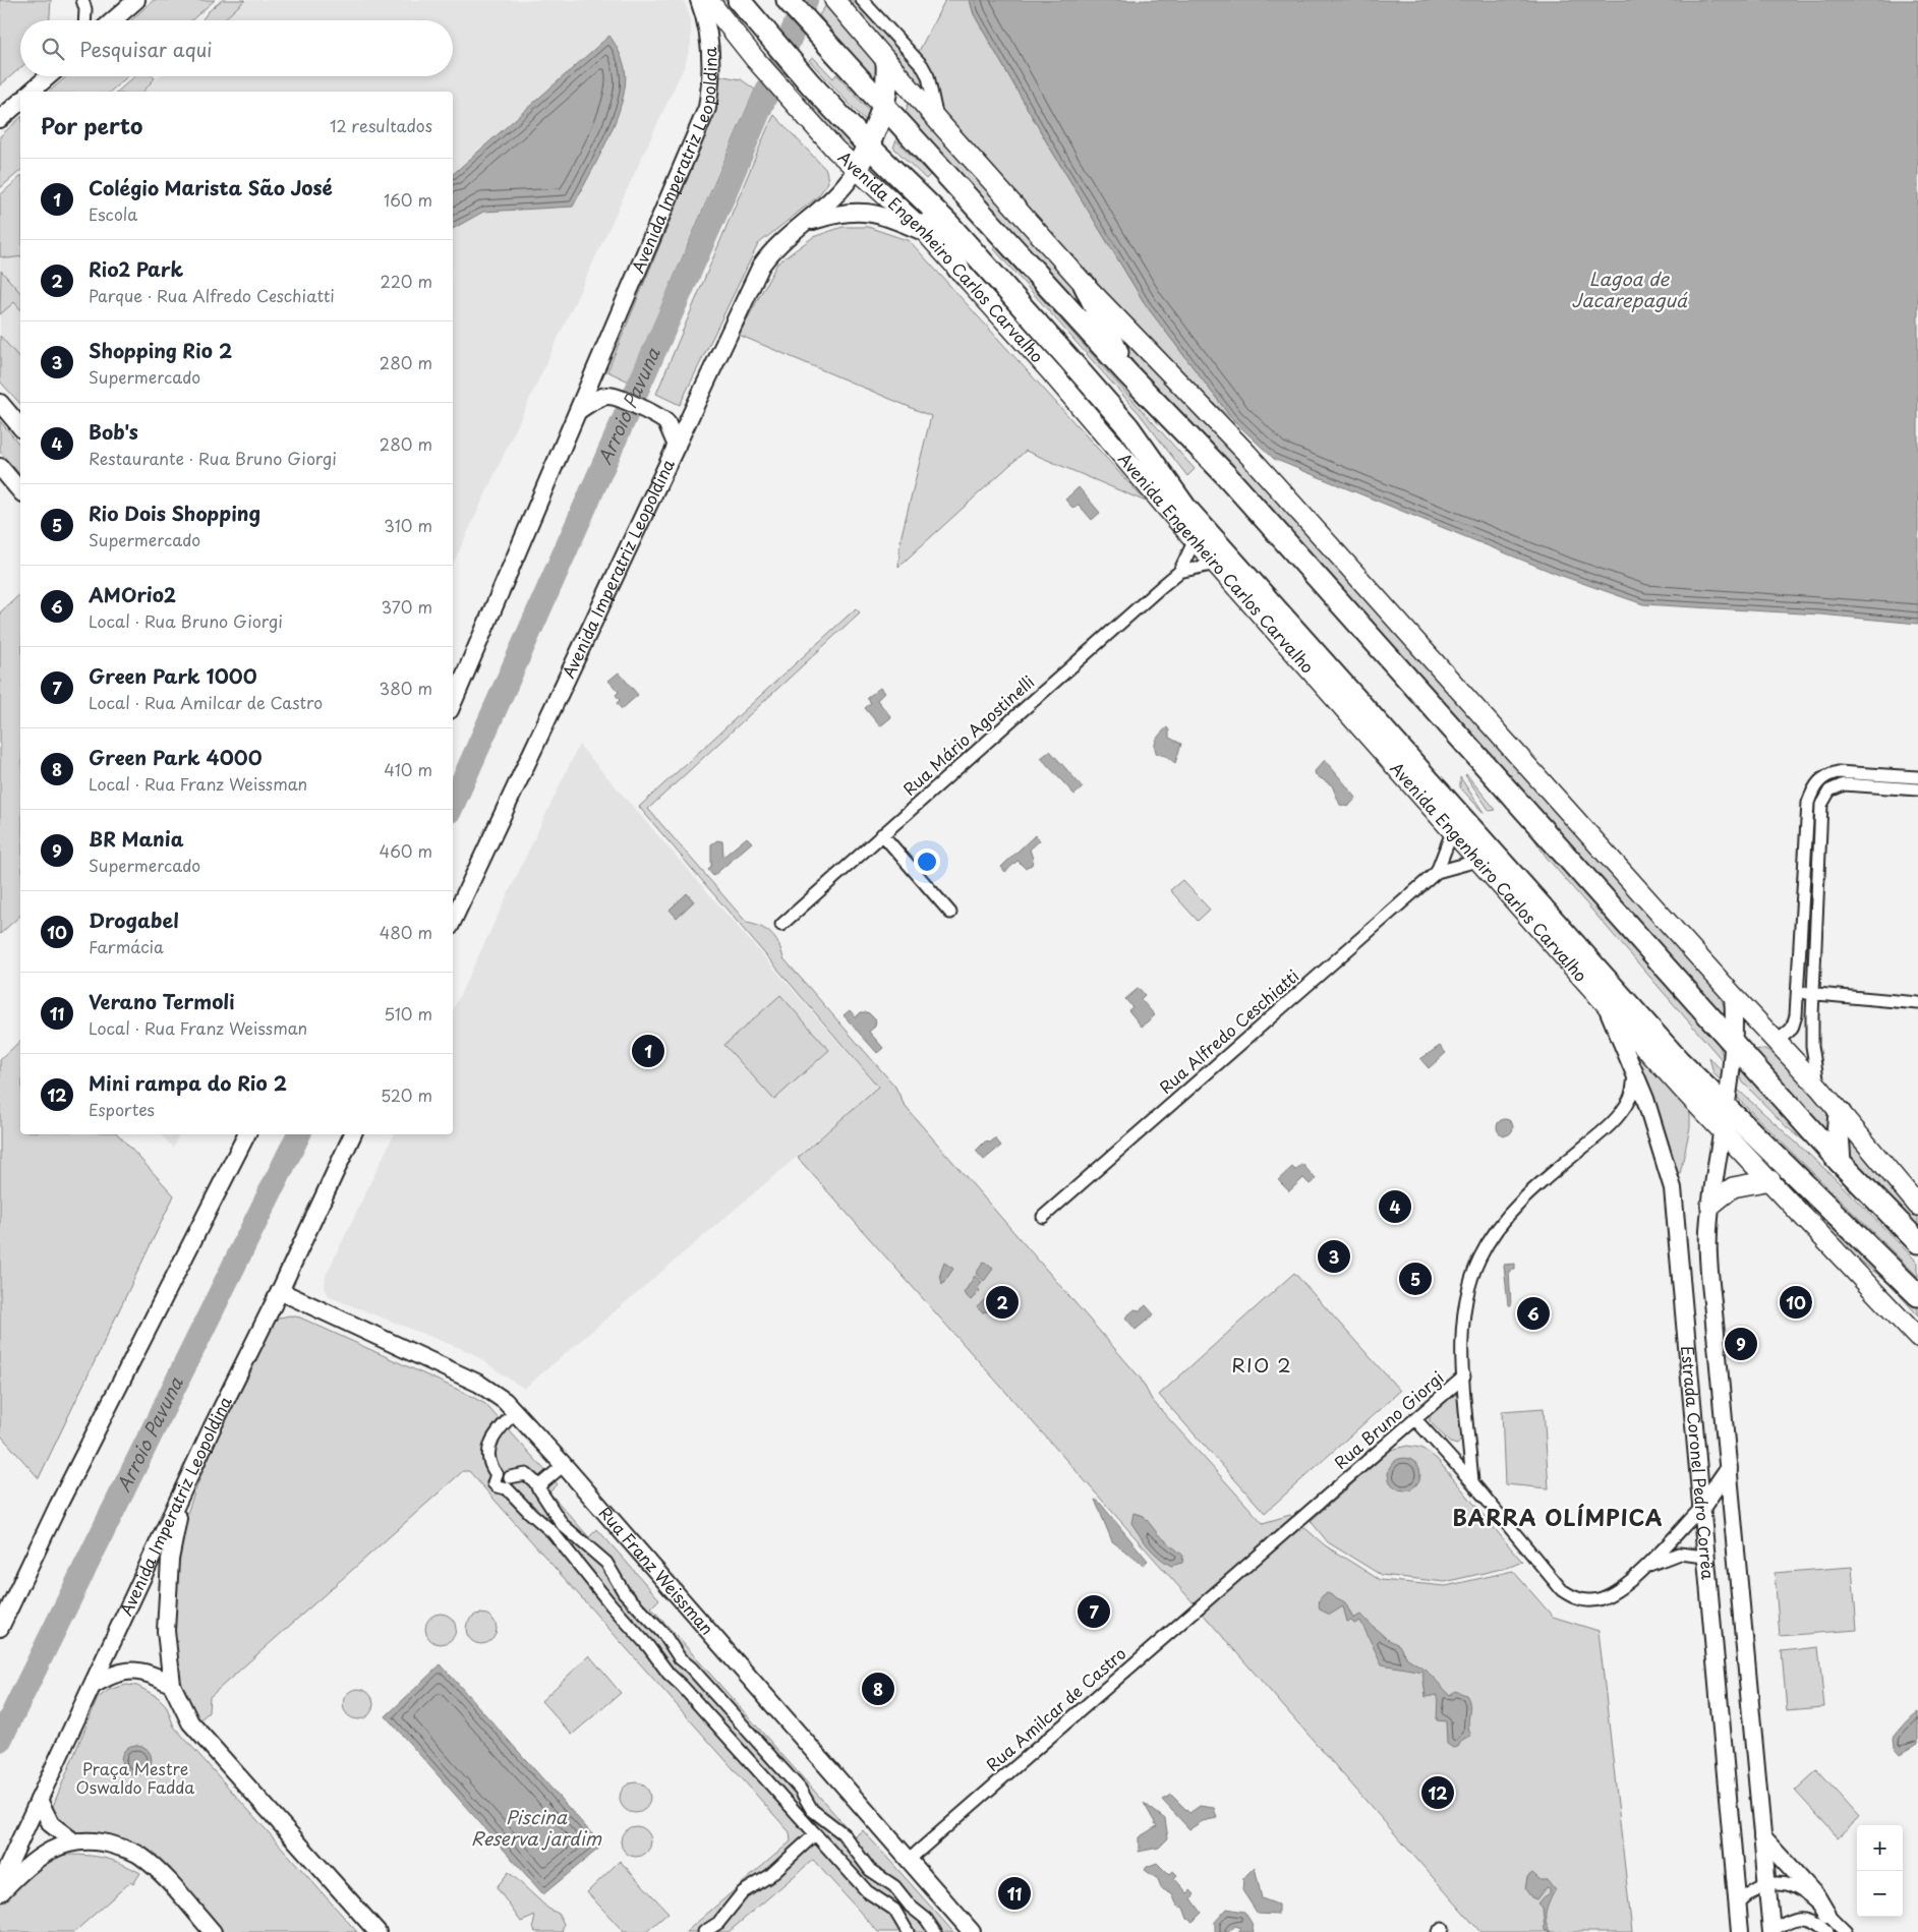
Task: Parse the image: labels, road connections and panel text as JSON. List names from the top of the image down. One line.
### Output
{"streets":{"highway":["Avenida Engenheiro Carlos Carvalho"],"street":["Avenida Imperatriz Leopoldina","Rua Mário Agostinelli","Rua Alfredo Ceschiatti","Rua Bruno Giorgi","Estrada Coronel Pedro Corrêa","Rua Franz Weissman","Rua Amilcar de Castro"]},"crossings":[["Avenida Imperatriz Leopoldina","Avenida Engenheiro Carlos Carvalho"],["Avenida Imperatriz Leopoldina","Rua Franz Weissman"],["Avenida Engenheiro Carlos Carvalho","Rua Mário Agostinelli"],["Avenida Engenheiro Carlos Carvalho","Rua Alfredo Ceschiatti"],["Avenida Engenheiro Carlos Carvalho","Estrada Coronel Pedro Corrêa"],["Rua Bruno Giorgi","Estrada Coronel Pedro Corrêa"],["Rua Bruno Giorgi","Rua Amilcar de Castro"],["Rua Franz Weissman","Rua Amilcar de Castro"]],"districts":["RIO 2","BARRA OLÍMPICA"],"water":["Lagoa de Jacarepaguá","Arroio Pavuna","Piscina Reserva jardim"],"parks":["Praça Mestre Oswaldo Fadda"],"page":{"search":"Pesquisar aqui","heading":["Por perto","12 resultados"],"list":[{"mark":"1","name":"Colégio Marista São José","note":"Escola","value":"160 m"},{"mark":"2","name":"Rio2 Park","note":"Parque · Rua Alfredo Ceschiatti","value":"220 m"},{"mark":"3","name":"Shopping Rio 2","note":"Supermercado","value":"280 m"},{"mark":"4","name":"Bob's","note":"Restaurante · Rua Bruno Giorgi","value":"280 m"},{"mark":"5","name":"Rio Dois Shopping","note":"Supermercado","value":"310 m"},{"mark":"6","name":"AMOrio2","note":"Local · Rua Bruno Giorgi","value":"370 m"},{"mark":"7","name":"Green Park 1000","note":"Local · Rua Amilcar de Castro","value":"380 m"},{"mark":"8","name":"Green Park 4000","note":"Local · Rua Franz Weissman","value":"410 m"},{"mark":"9","name":"BR Mania","note":"Supermercado","value":"460 m"},{"mark":"10","name":"Drogabel","note":"Farmácia","value":"480 m"},{"mark":"11","name":"Verano Termoli","note":"Local · Rua Franz Weissman","value":"510 m"},{"mark":"12","name":"Mini rampa do Rio 2","note":"Esportes","value":"520 m"}],"pins":["1","4","3","5","2","10","6","9","7","8","12","11"],"map_buttons":["+","−"]}}
